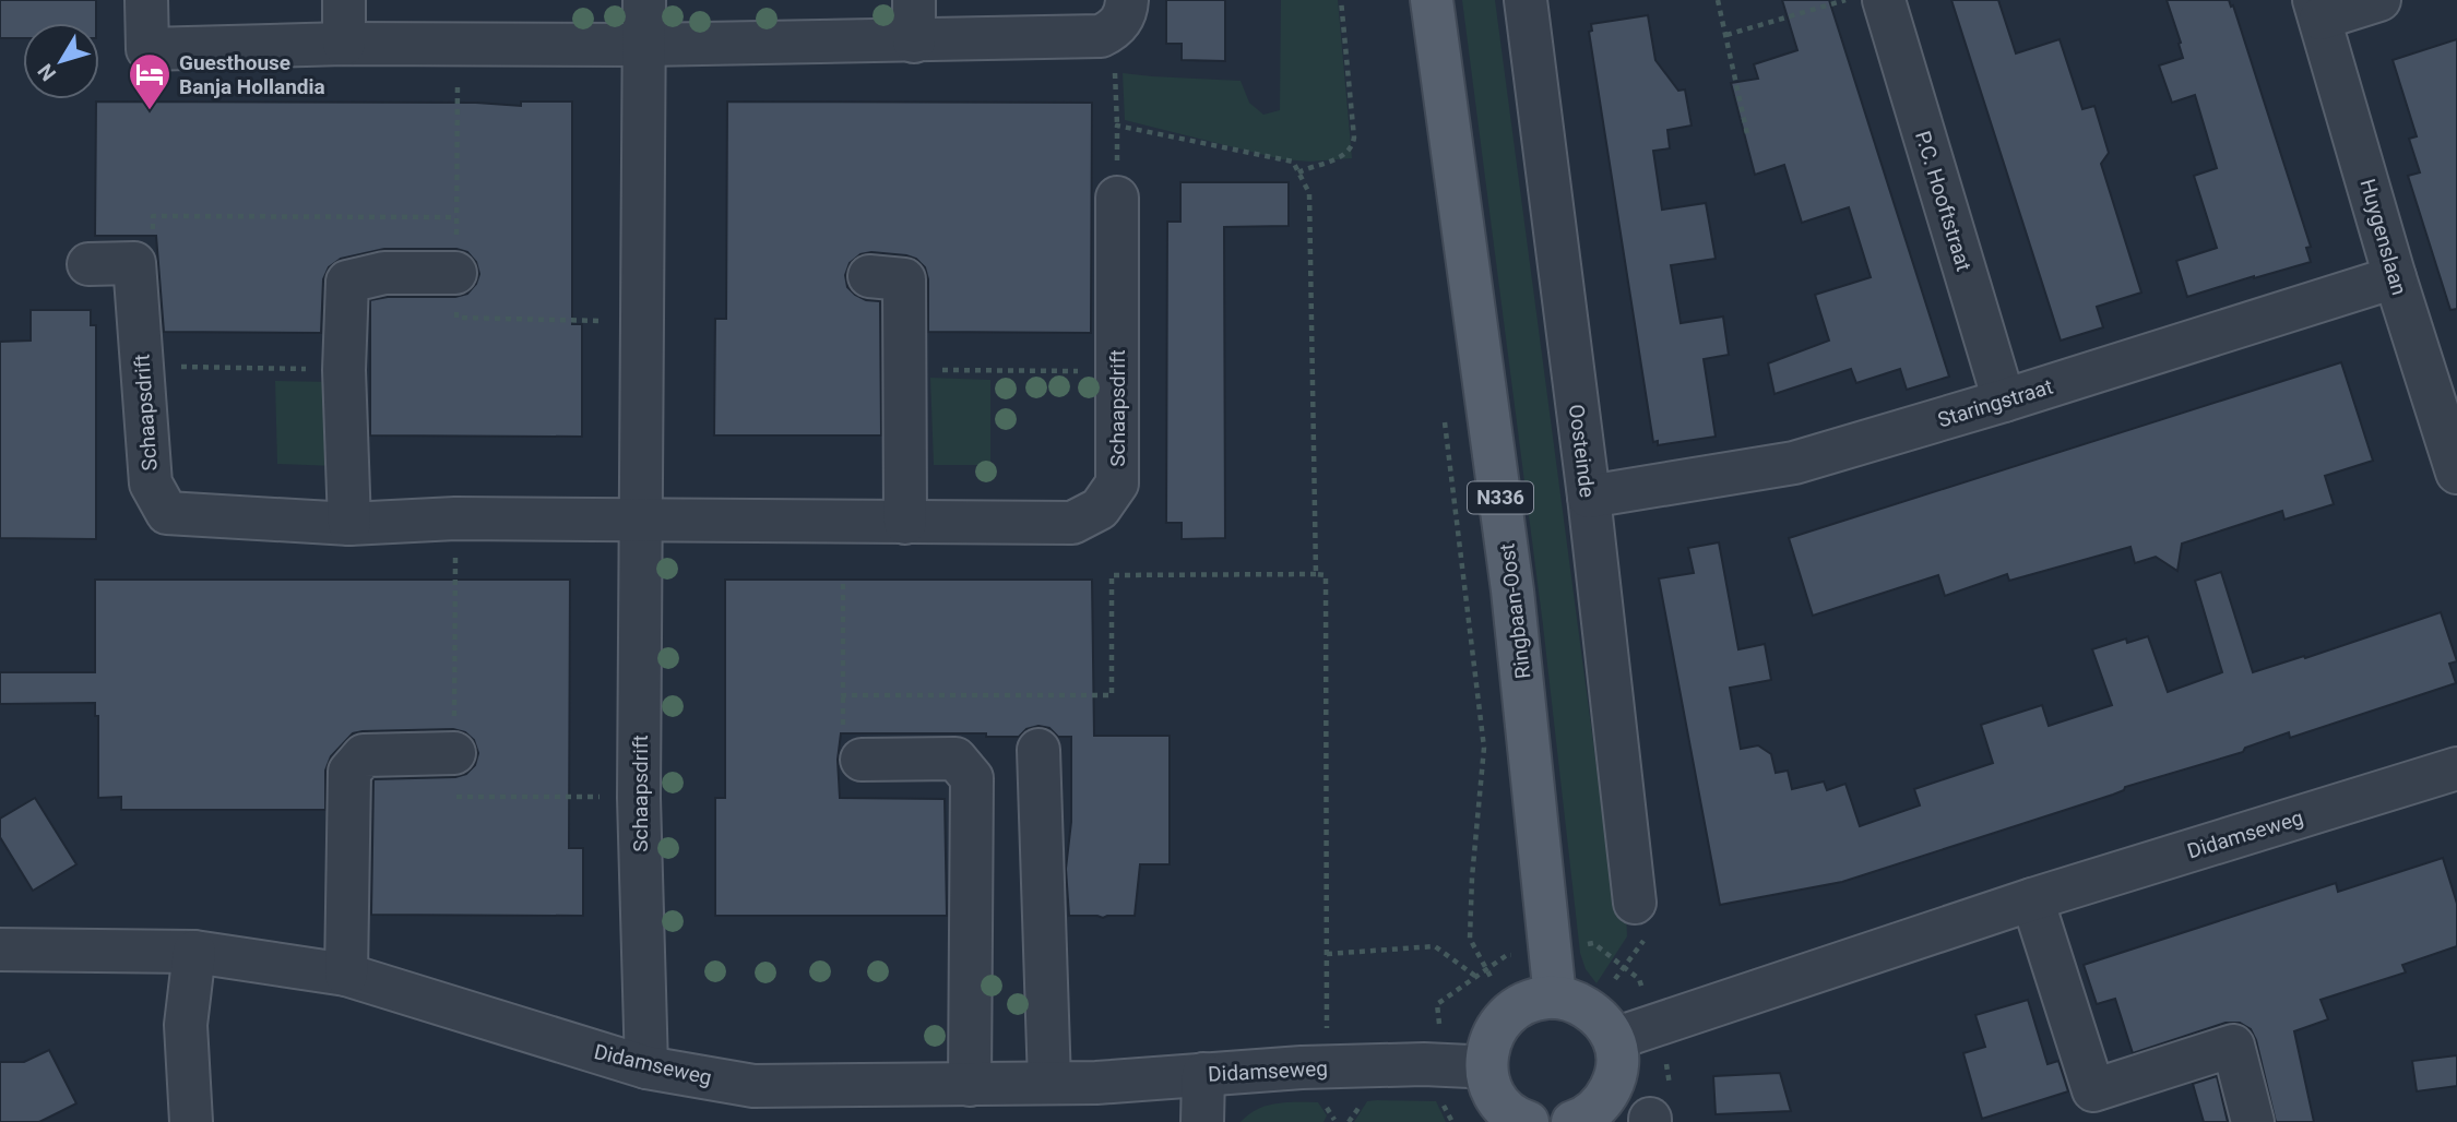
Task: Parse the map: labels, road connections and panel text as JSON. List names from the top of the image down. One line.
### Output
{"streets":{"main road":["N336","Ringbaan-Oost"],"street":["P.C. Hooftstraat","Huygenslaan","Staringstraat","Schaapsdrift","Oosteinde","Didamseweg"]},"crossings":[["P.C. Hooftstraat","Staringstraat"],["Huygenslaan","Staringstraat"],["Staringstraat","Oosteinde"],["Schaapsdrift","Didamseweg"]],"places":{"hotel":["Guesthouse Banja Hollandia"]},"north":"bottom left"}
